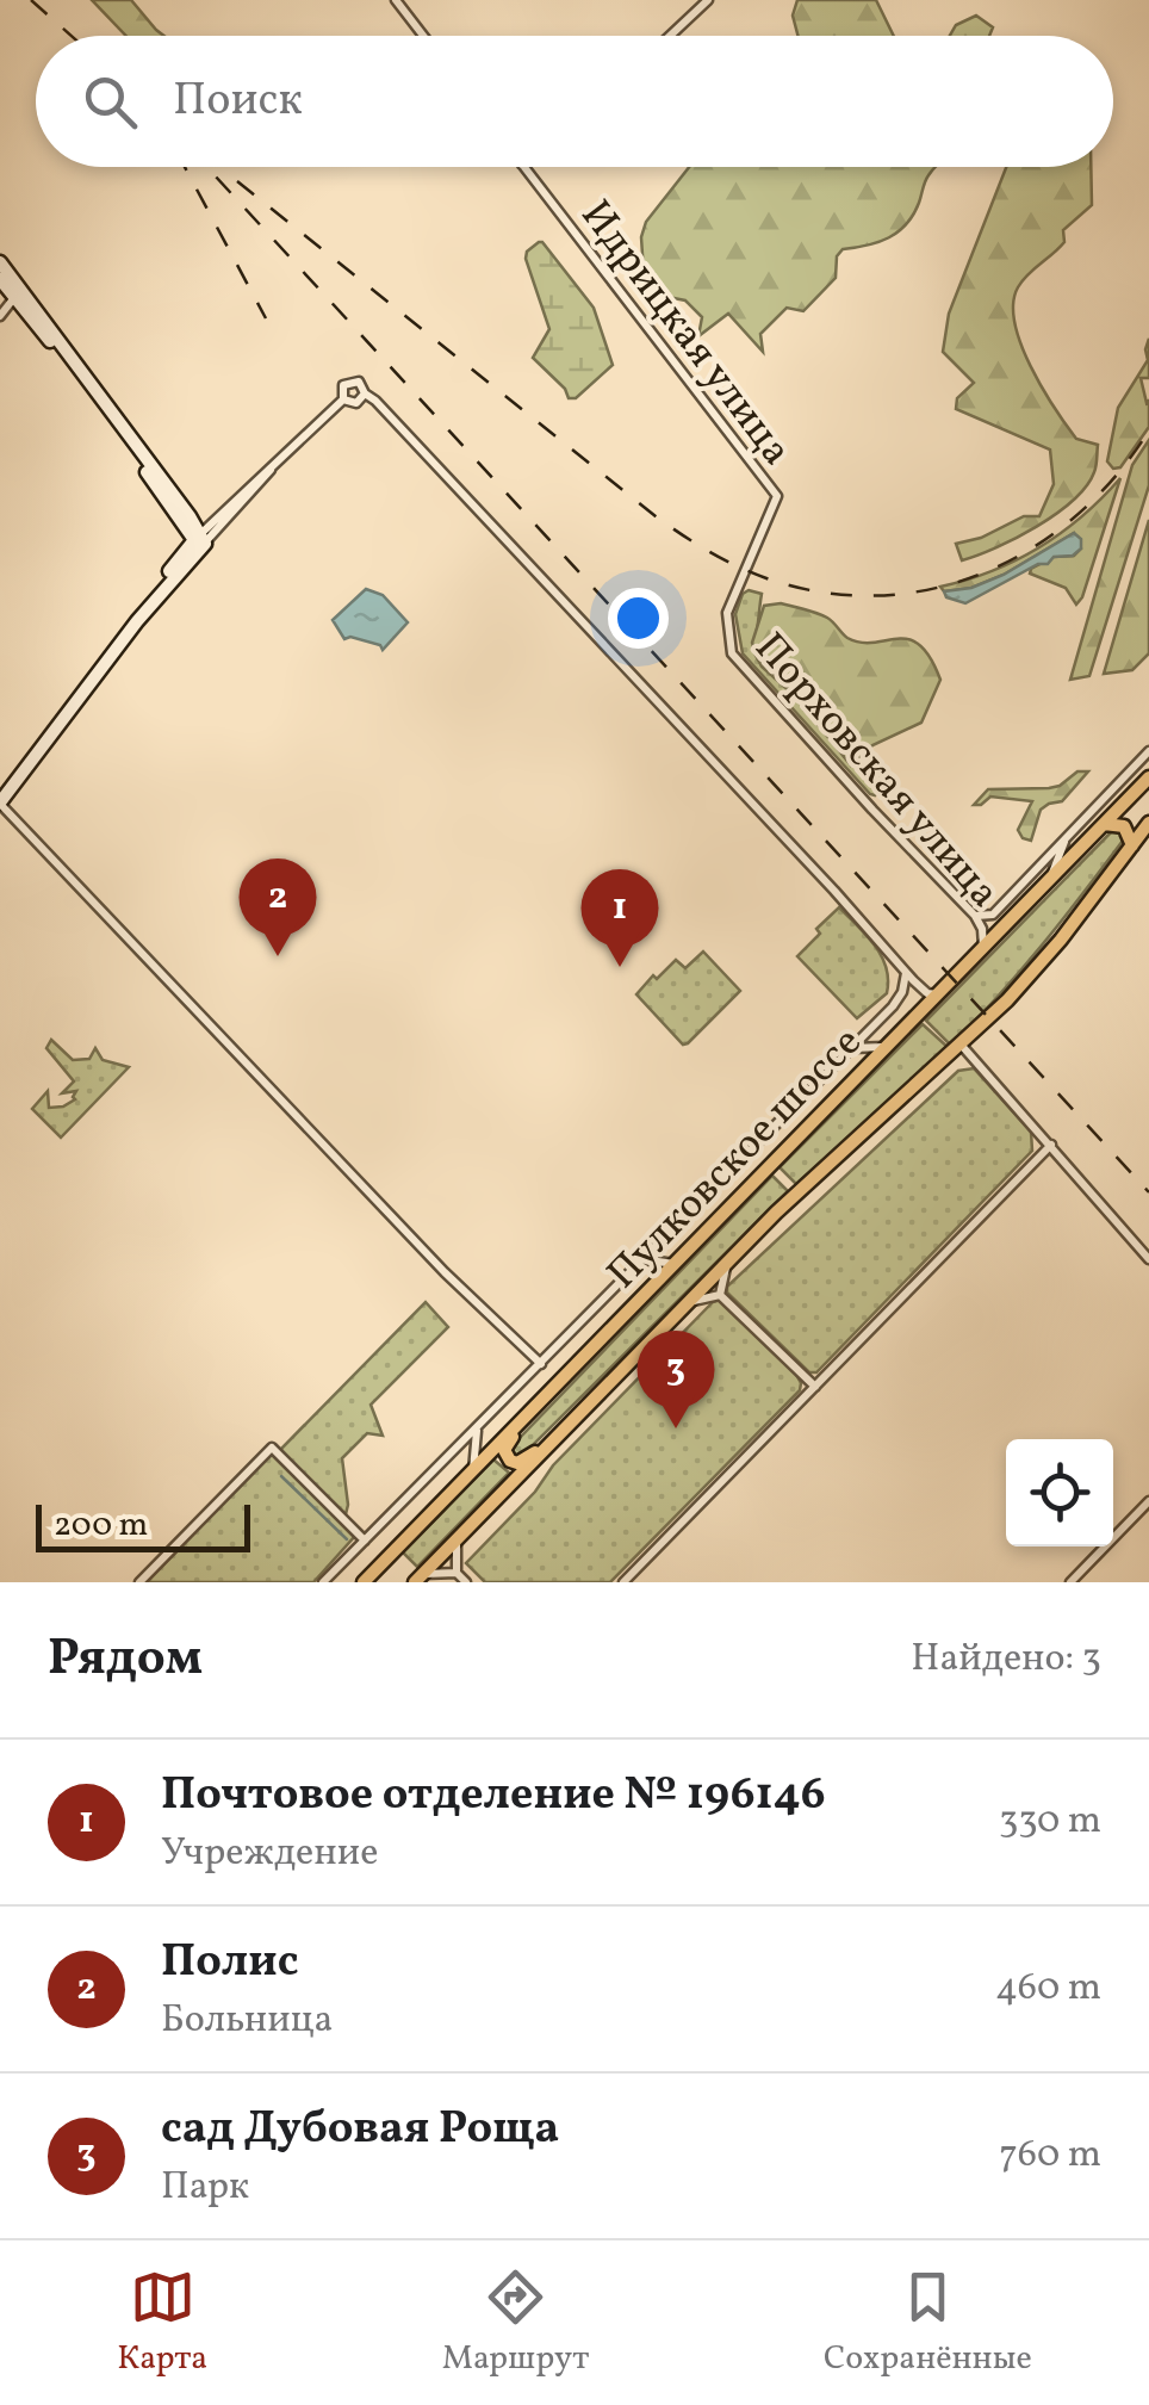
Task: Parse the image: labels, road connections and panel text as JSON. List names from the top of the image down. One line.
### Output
{"streets":{"main road":["Пулковское шоссе"],"street":["Идрицкая улица","Порховская улица"]},"crossings":[["Идрицкая улица","Порховская улица"],["Порховская улица","Пулковское шоссе"]],"scale_bar":"200 m","page":{"search":"Поиск","pins":["2","1","3"],"scale":"200 m","heading":["Рядом","Найдено: 3"],"list":[{"mark":"1","name":"Почтовое отделение № 196146","note":"Учреждение","value":"330 m"},{"mark":"2","name":"Полис","note":"Больница","value":"460 m"},{"mark":"3","name":"сад Дубовая Роща","note":"Парк","value":"760 m"}],"nav":["Карта","Маршрут","Сохранённые"]}}
